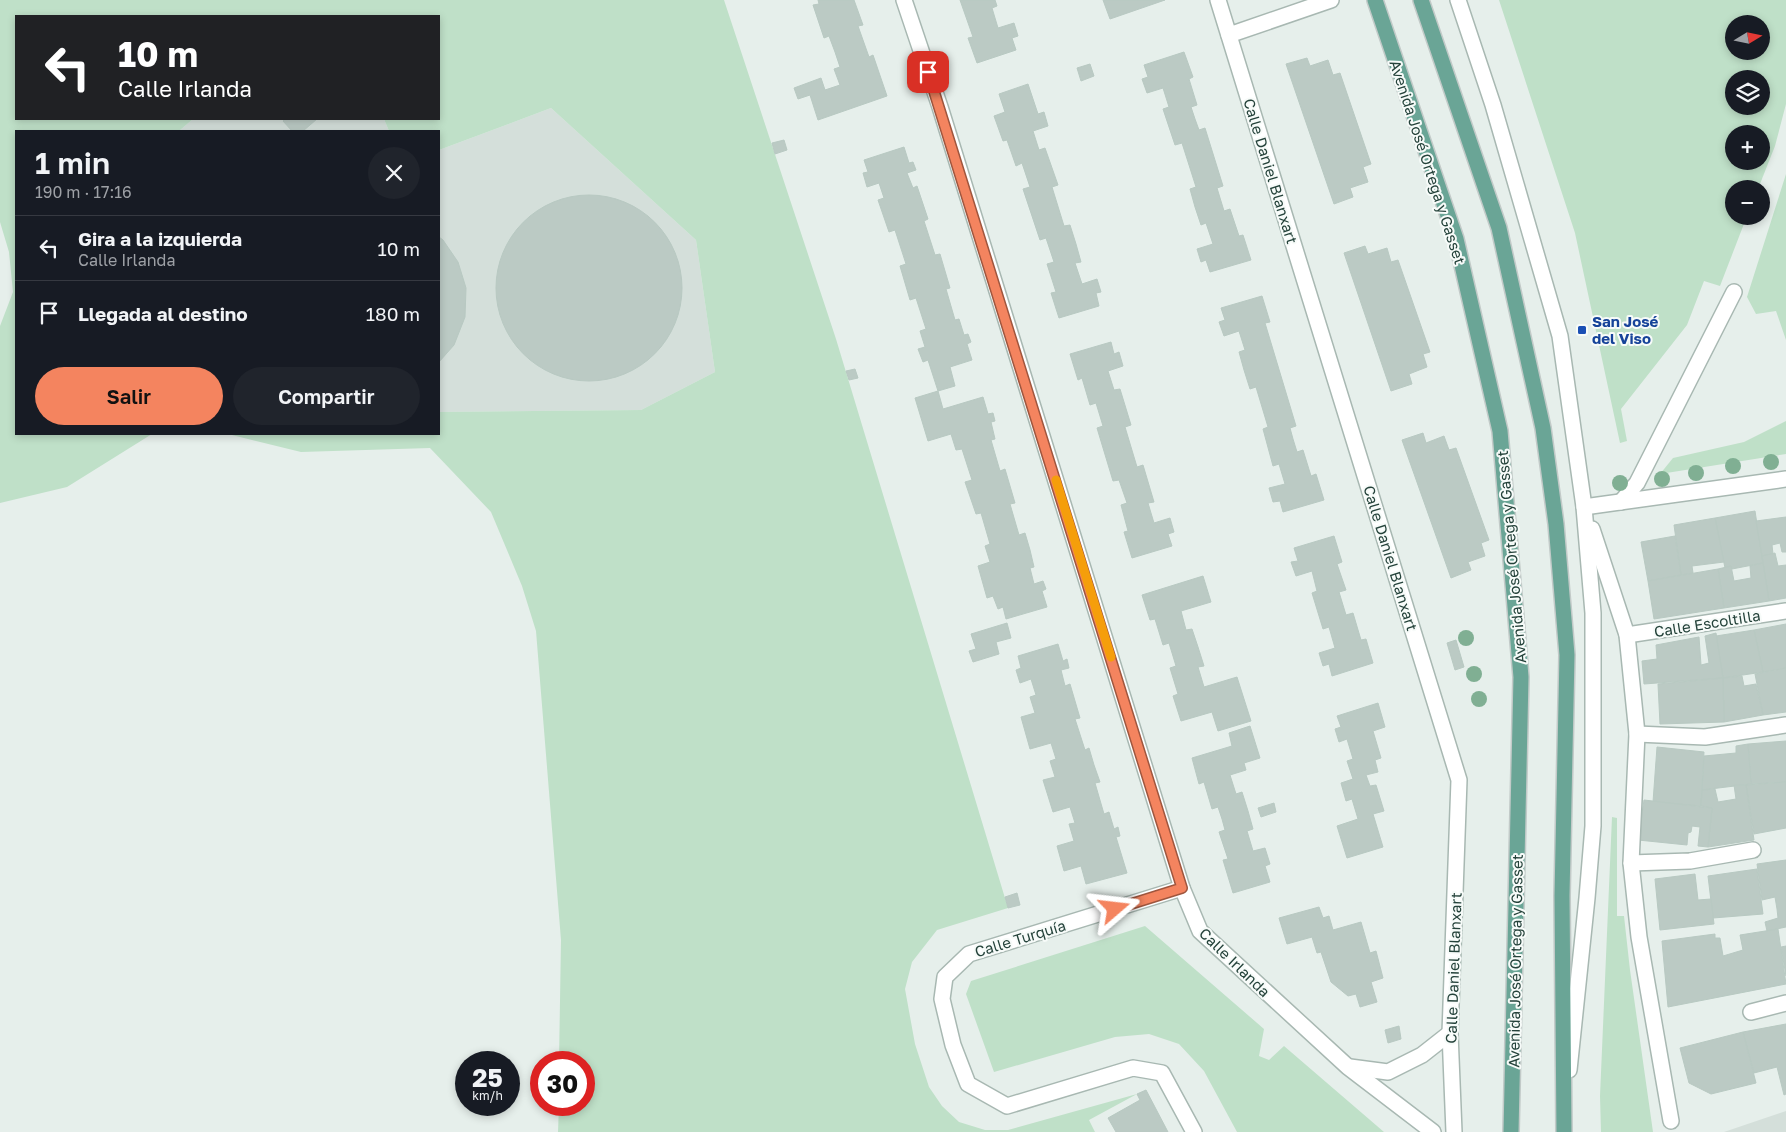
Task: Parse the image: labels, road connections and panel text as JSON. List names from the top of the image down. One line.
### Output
{"streets":{"main road":["Avenida José Ortega y Gasset"],"street":["Calle Daniel Blanxart","Calle Escoltilla","Calle Turquía","Calle Irlanda"]},"crossings":[["Calle Turquía","Calle Irlanda"]],"places":{"transit":["San José del Viso"]},"north":"right","page":{"map_buttons":["+","−"],"turn":["10 m","Calle Irlanda"],"heading":["1 min","190 m · 17:16"],"list":[{"name":"Gira a la izquierda","note":"Calle Irlanda","value":"10 m"},{"name":"Llegada al destino","value":"180 m"}],"buttons":["Salir","Compartir"],"speed":"25 km/h","limit":"30"}}
